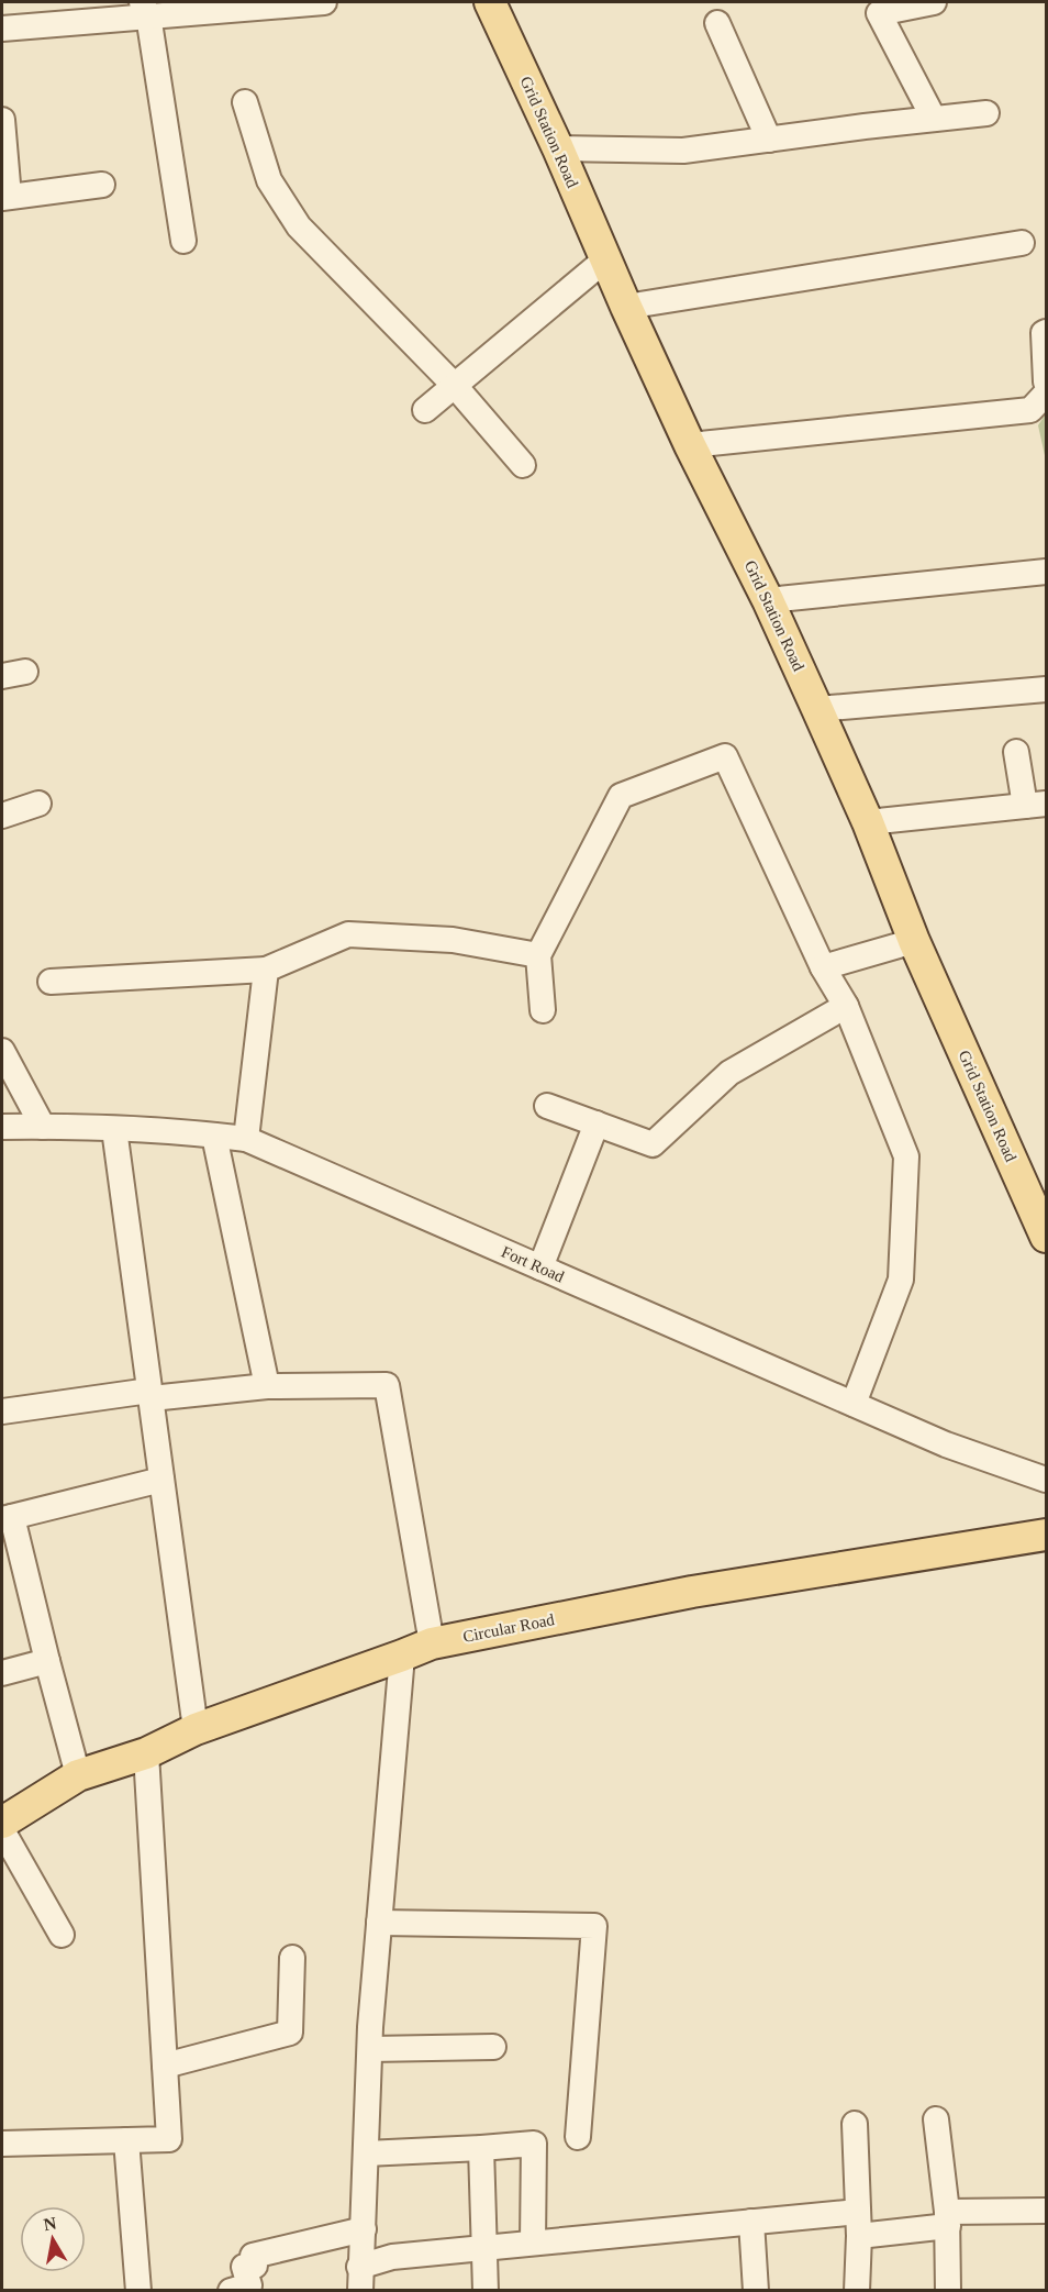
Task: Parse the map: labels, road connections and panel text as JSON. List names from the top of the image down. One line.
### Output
{"streets":{"main road":["Grid Station Road","Circular Road"],"street":["Fort Road"]},"north":"top"}
